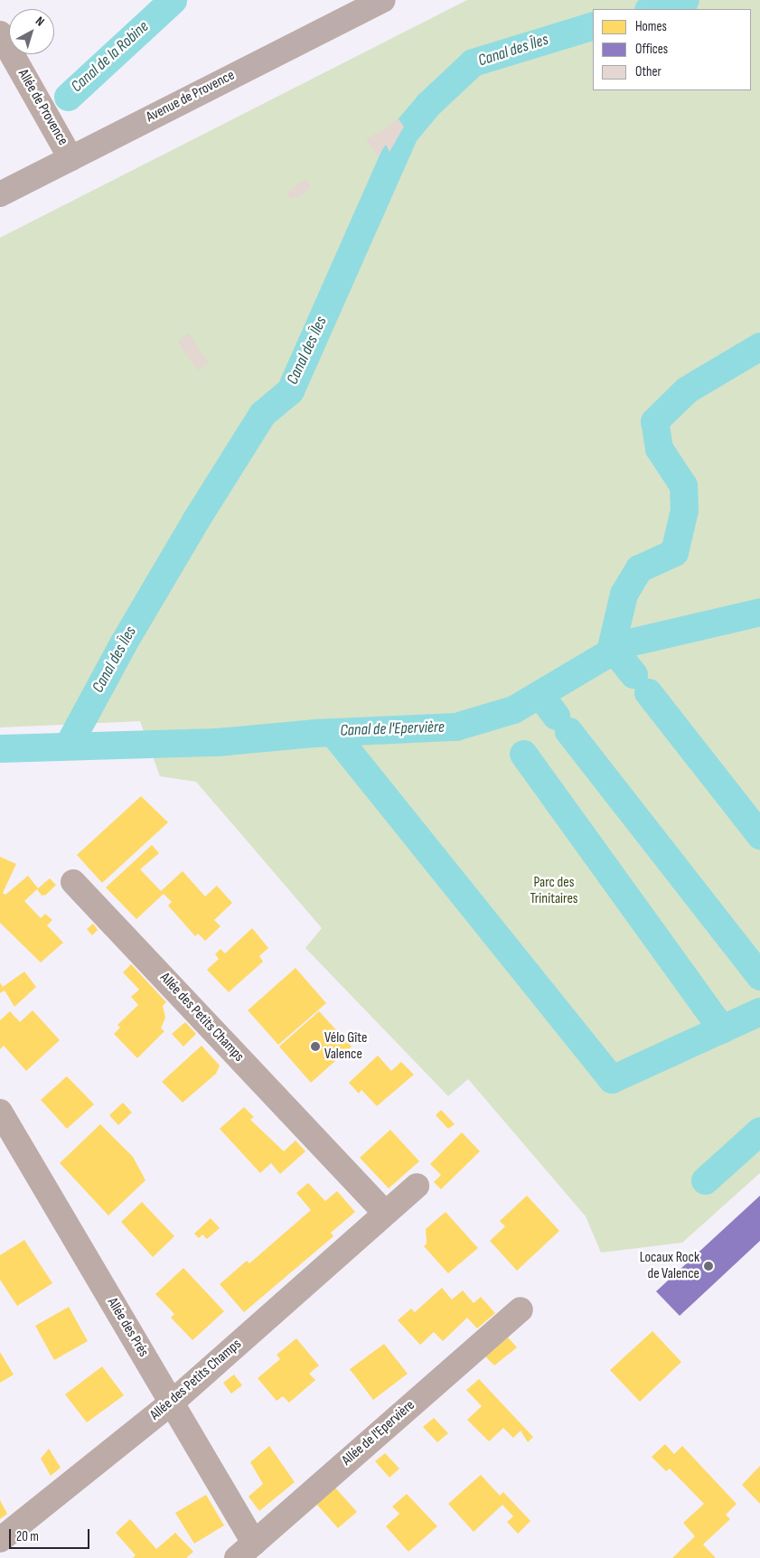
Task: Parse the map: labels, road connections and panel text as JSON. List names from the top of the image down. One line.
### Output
{"streets":{"main road":["Avenue de Provence"],"street":["Allée de Provence","Allée des Petits Champs","Allée des Prés","Allée de l'Epervière"]},"crossings":[["Avenue de Provence","Allée de Provence"],["Allée des Petits Champs","Allée des Prés"],["Allée des Prés","Allée de l'Epervière"]],"water":["Canal des Îles","Canal de la Robine","Canal de l'Epervière"],"parks":["Parc des Trinitaires"],"places":["Vélo Gîte Valence","Locaux Rock de Valence"],"legend":["Homes","Offices","Other"],"scale_bar":"20 m","north":"top right"}
